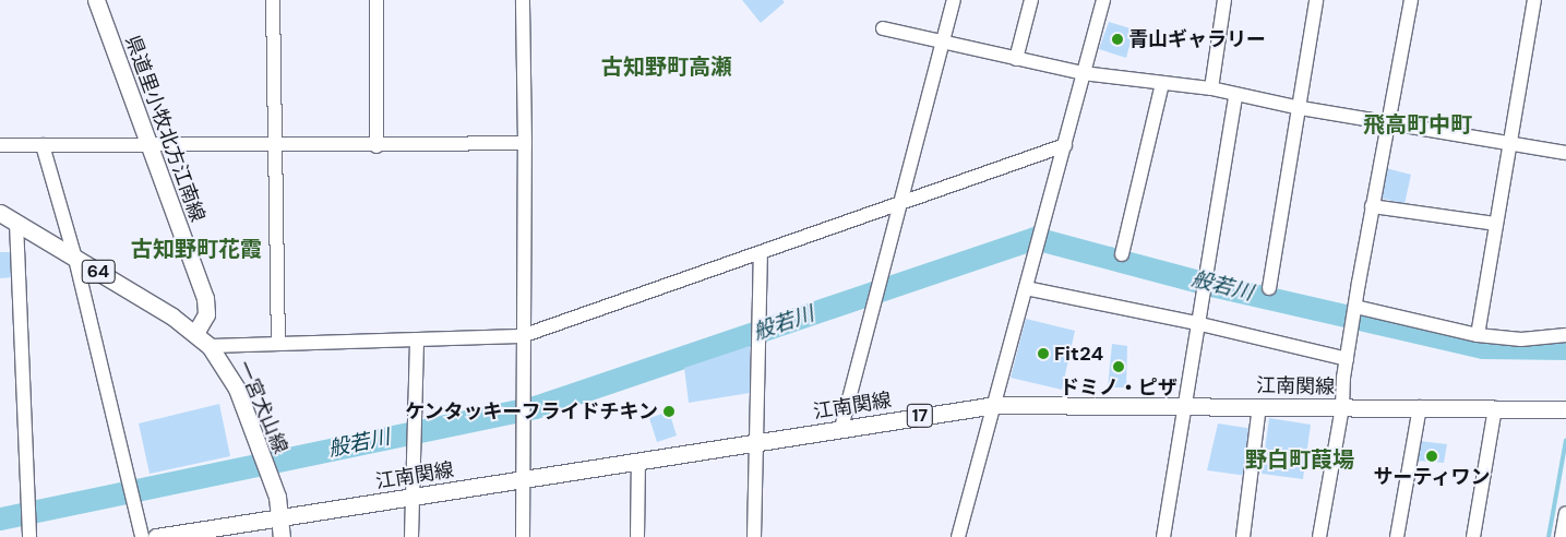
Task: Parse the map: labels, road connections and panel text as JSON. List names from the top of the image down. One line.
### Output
{"streets":{"main road":["県道里小牧北方江南線","64","江南関線","一宮犬山線","17"]},"crossings":[["県道里小牧北方江南線","一宮犬山線"],["江南関線","一宮犬山線"]],"districts":["古知野町高瀬","飛高町中町","古知野町花霞","野白町葭場"],"water":["般若川"],"places":["青山ギャラリー","Fit24","ドミノ・ピザ","ケンタッキーフライドチキン","サーティワン"]}
